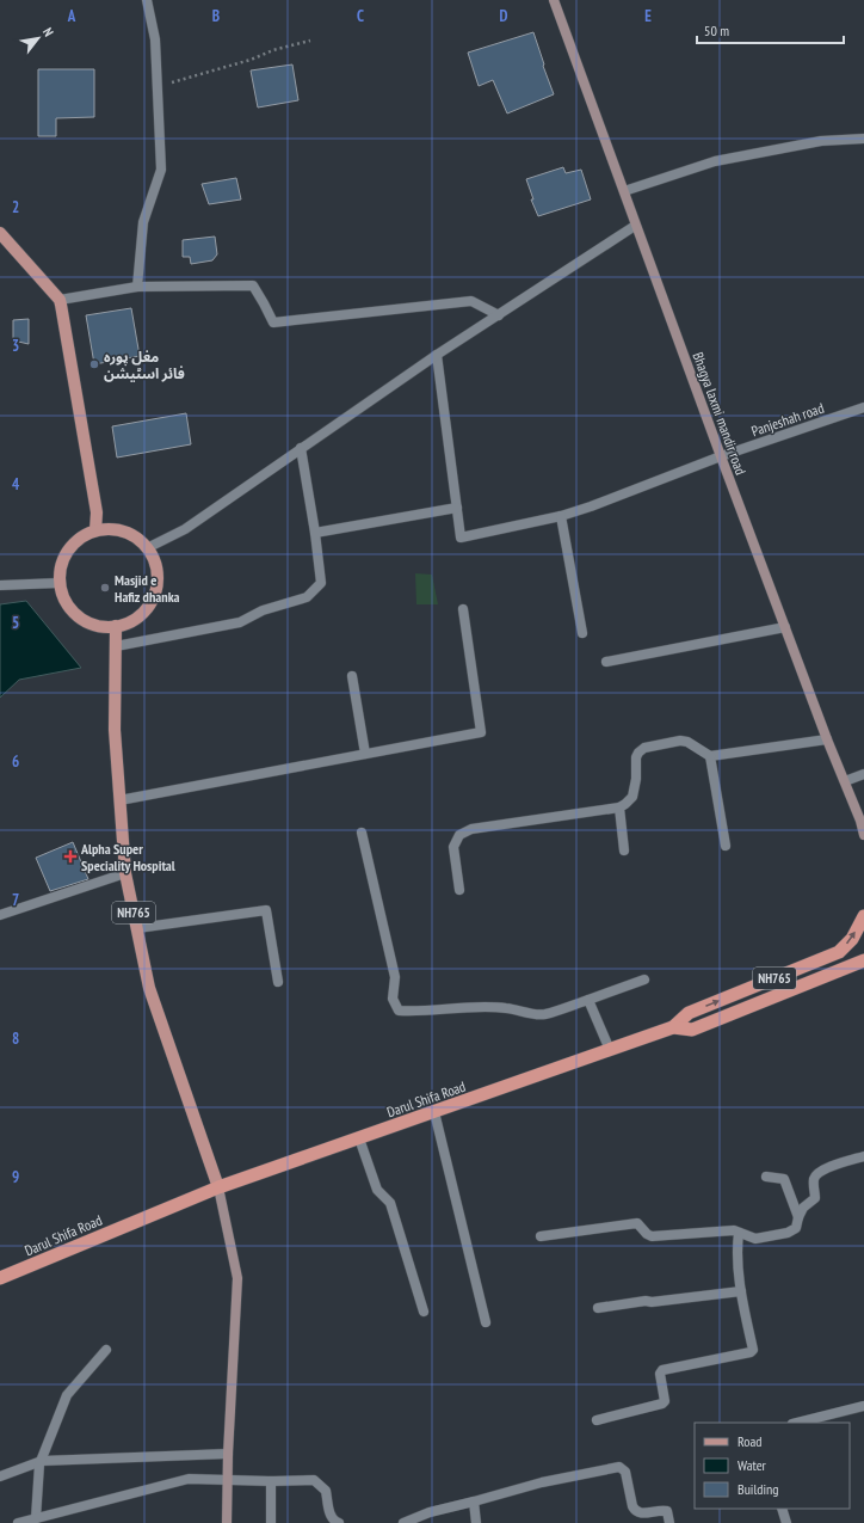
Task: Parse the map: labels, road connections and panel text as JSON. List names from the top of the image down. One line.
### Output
{"streets":{"highway":["NH765","Darul Shifa Road"],"main road":["Bhagya laxmi mandir road"],"street":["Panjeshah road"]},"crossings":[["Bhagya laxmi mandir road","Panjeshah road"],["NH765","Darul Shifa Road"]],"places":{"other":["مغل پورہ فائر اسٹیشن","Masjid e Hafiz dhanka"],"health":["Alpha Super Speciality Hospital"]},"legend":["Road","Water","Building"],"scale_bar":"50 m","north":"top right","grid":{"columns":["A","B","C","D","E"],"rows":["2","3","4","5","6","7","8","9"]}}
